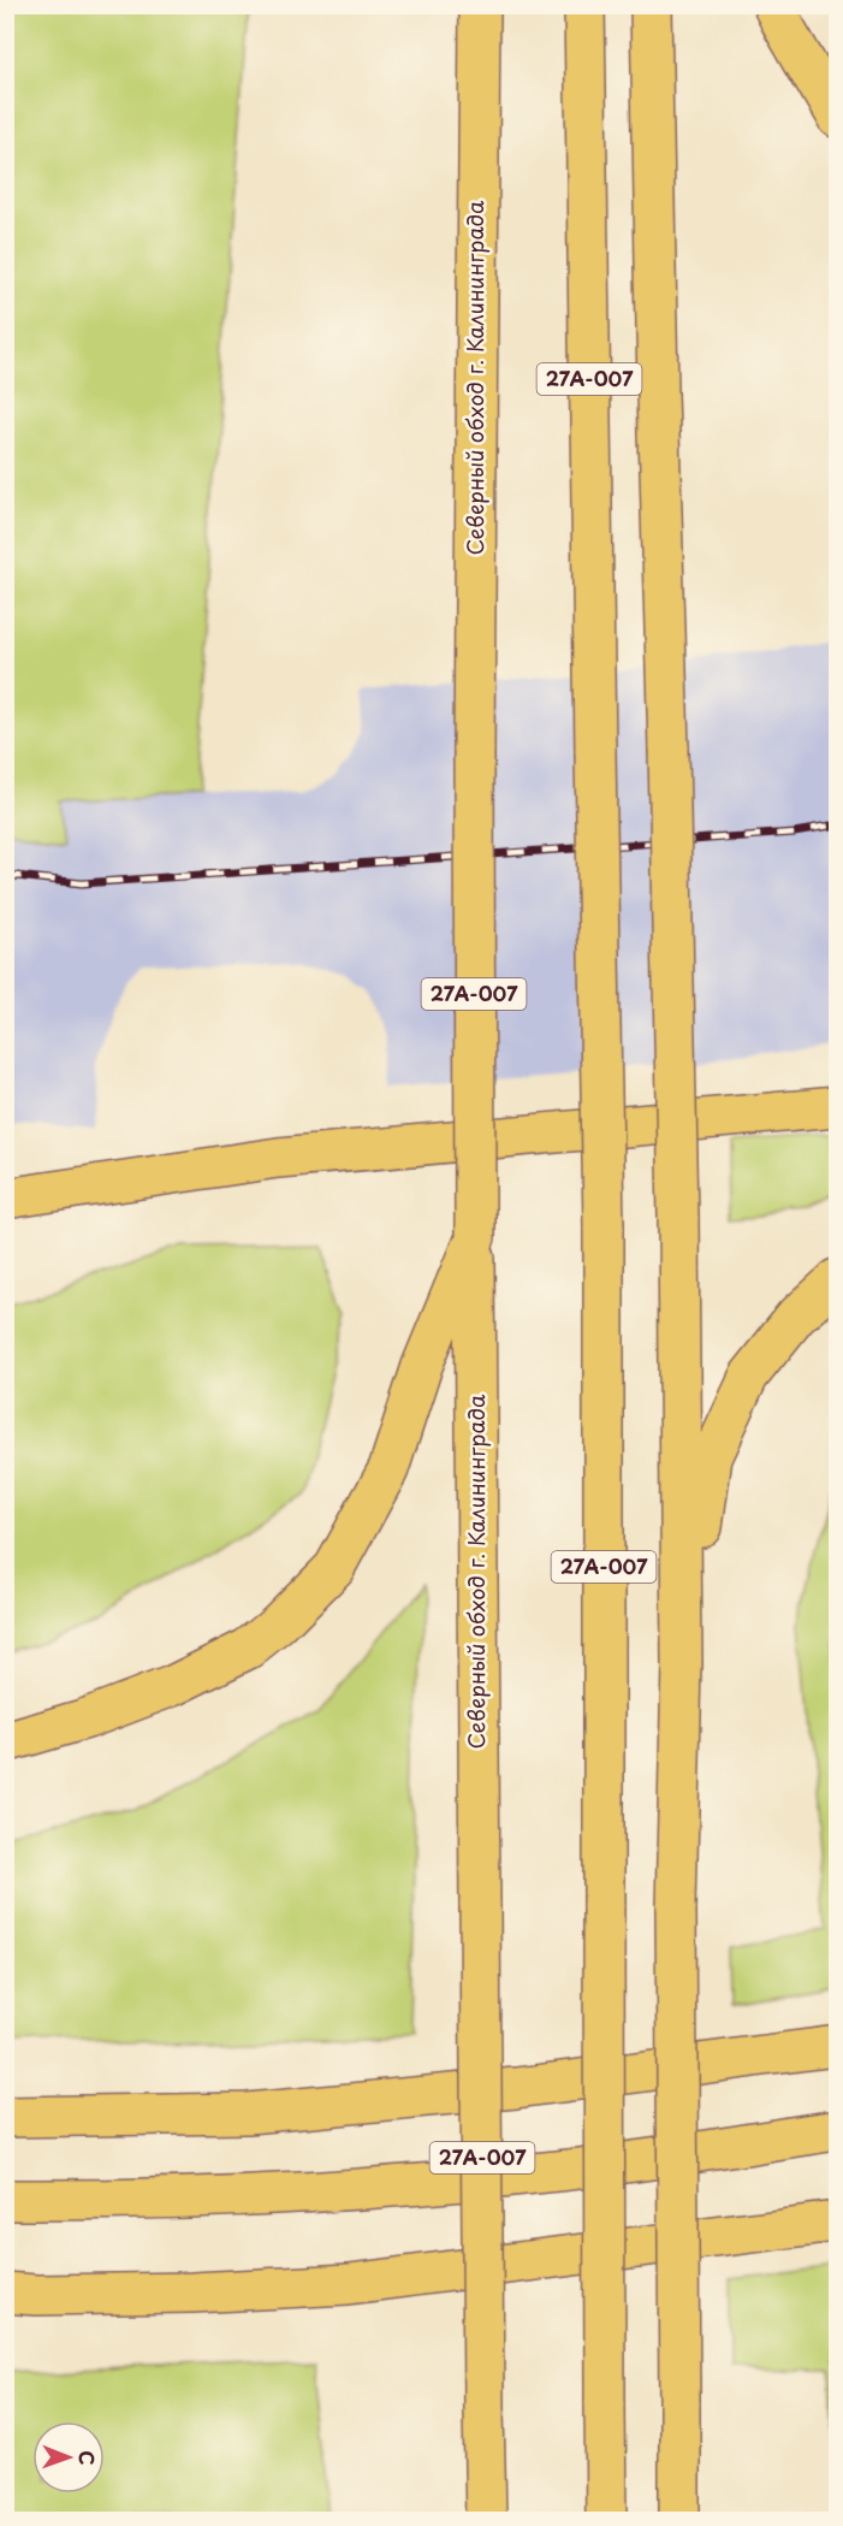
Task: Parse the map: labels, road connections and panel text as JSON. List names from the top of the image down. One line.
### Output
{"streets":{"highway":["Северный обход г. Калининграда","27А-007"]},"crossings":[["Северный обход г. Калининграда","27А-007"]],"north":"right"}
